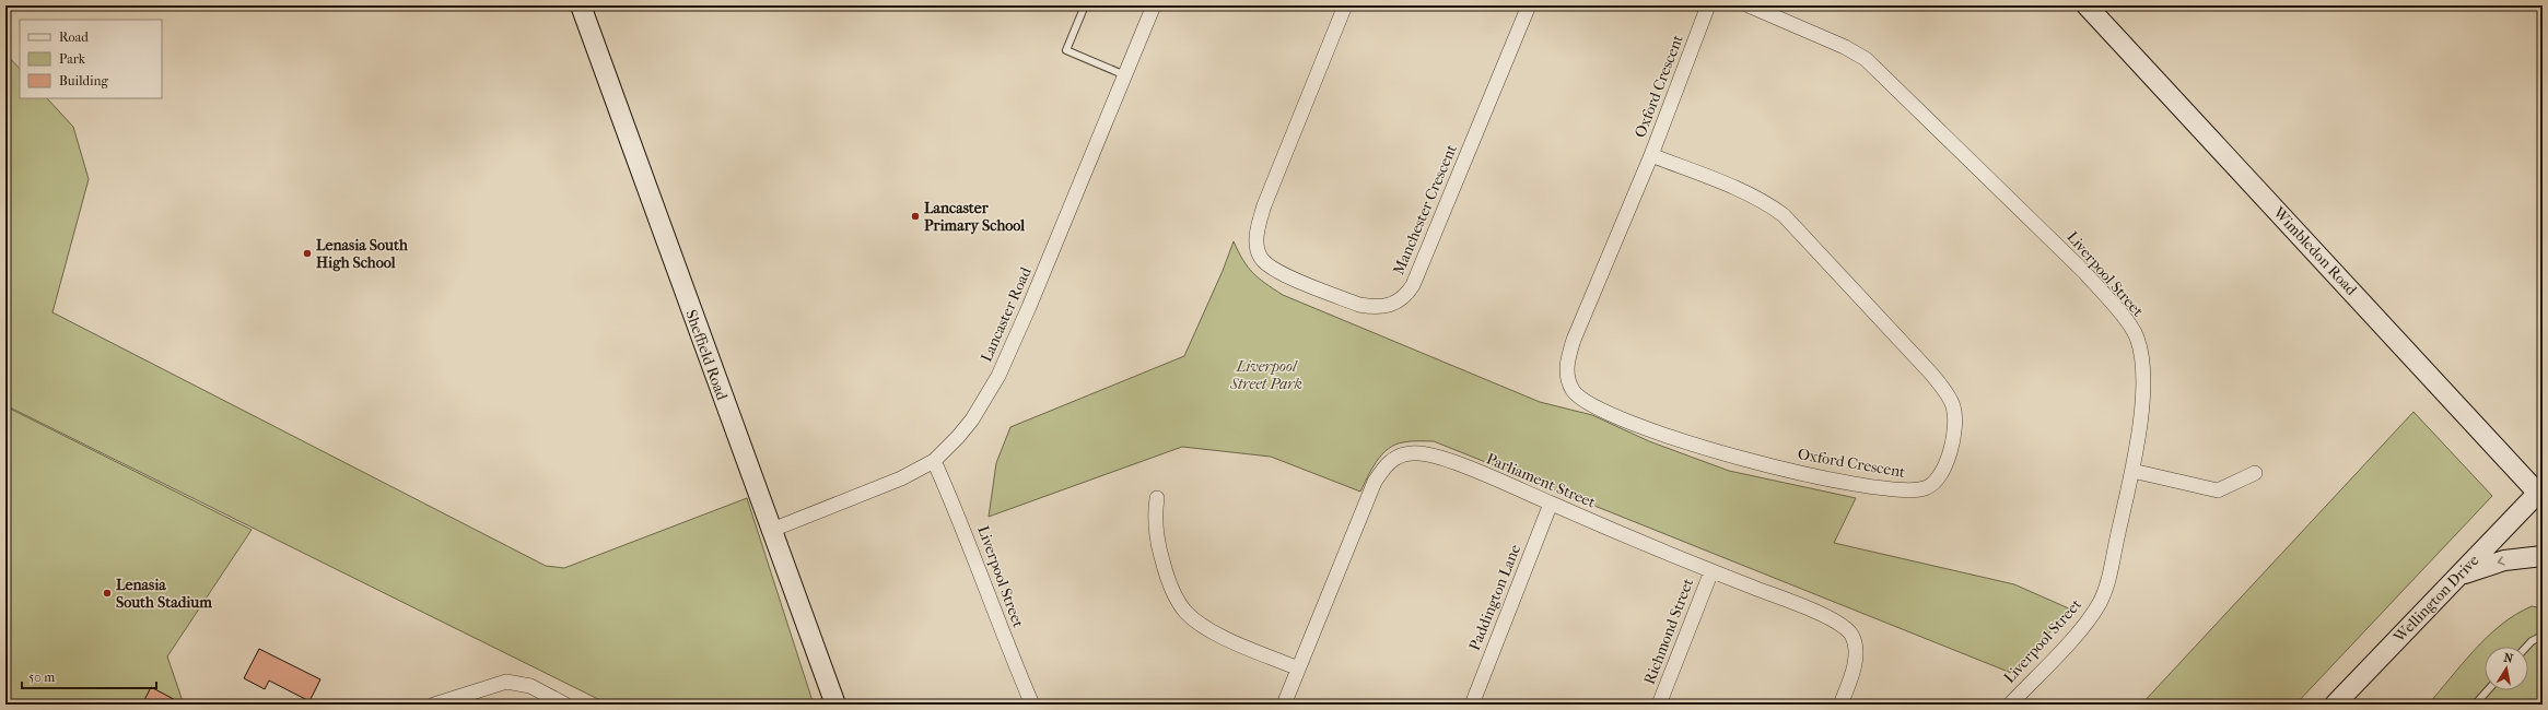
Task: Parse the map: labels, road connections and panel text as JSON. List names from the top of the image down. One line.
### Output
{"streets":{"street":["Oxford Crescent","Manchester Crescent","Wimbledon Road","Liverpool Street","Lancaster Road","Sheffield Road","Parliament Street","Paddington Lane","Wellington Drive","Richmond Street"]},"crossings":[["Wimbledon Road","Wellington Drive"],["Liverpool Street","Lancaster Road"],["Lancaster Road","Sheffield Road"],["Parliament Street","Paddington Lane"],["Parliament Street","Richmond Street"]],"parks":["Liverpool Street Park"],"places":["Lancaster Primary School","Lenasia South High School","Lenasia South Stadium"],"legend":["Road","Park","Building"],"scale_bar":"50 m","north":"top"}
